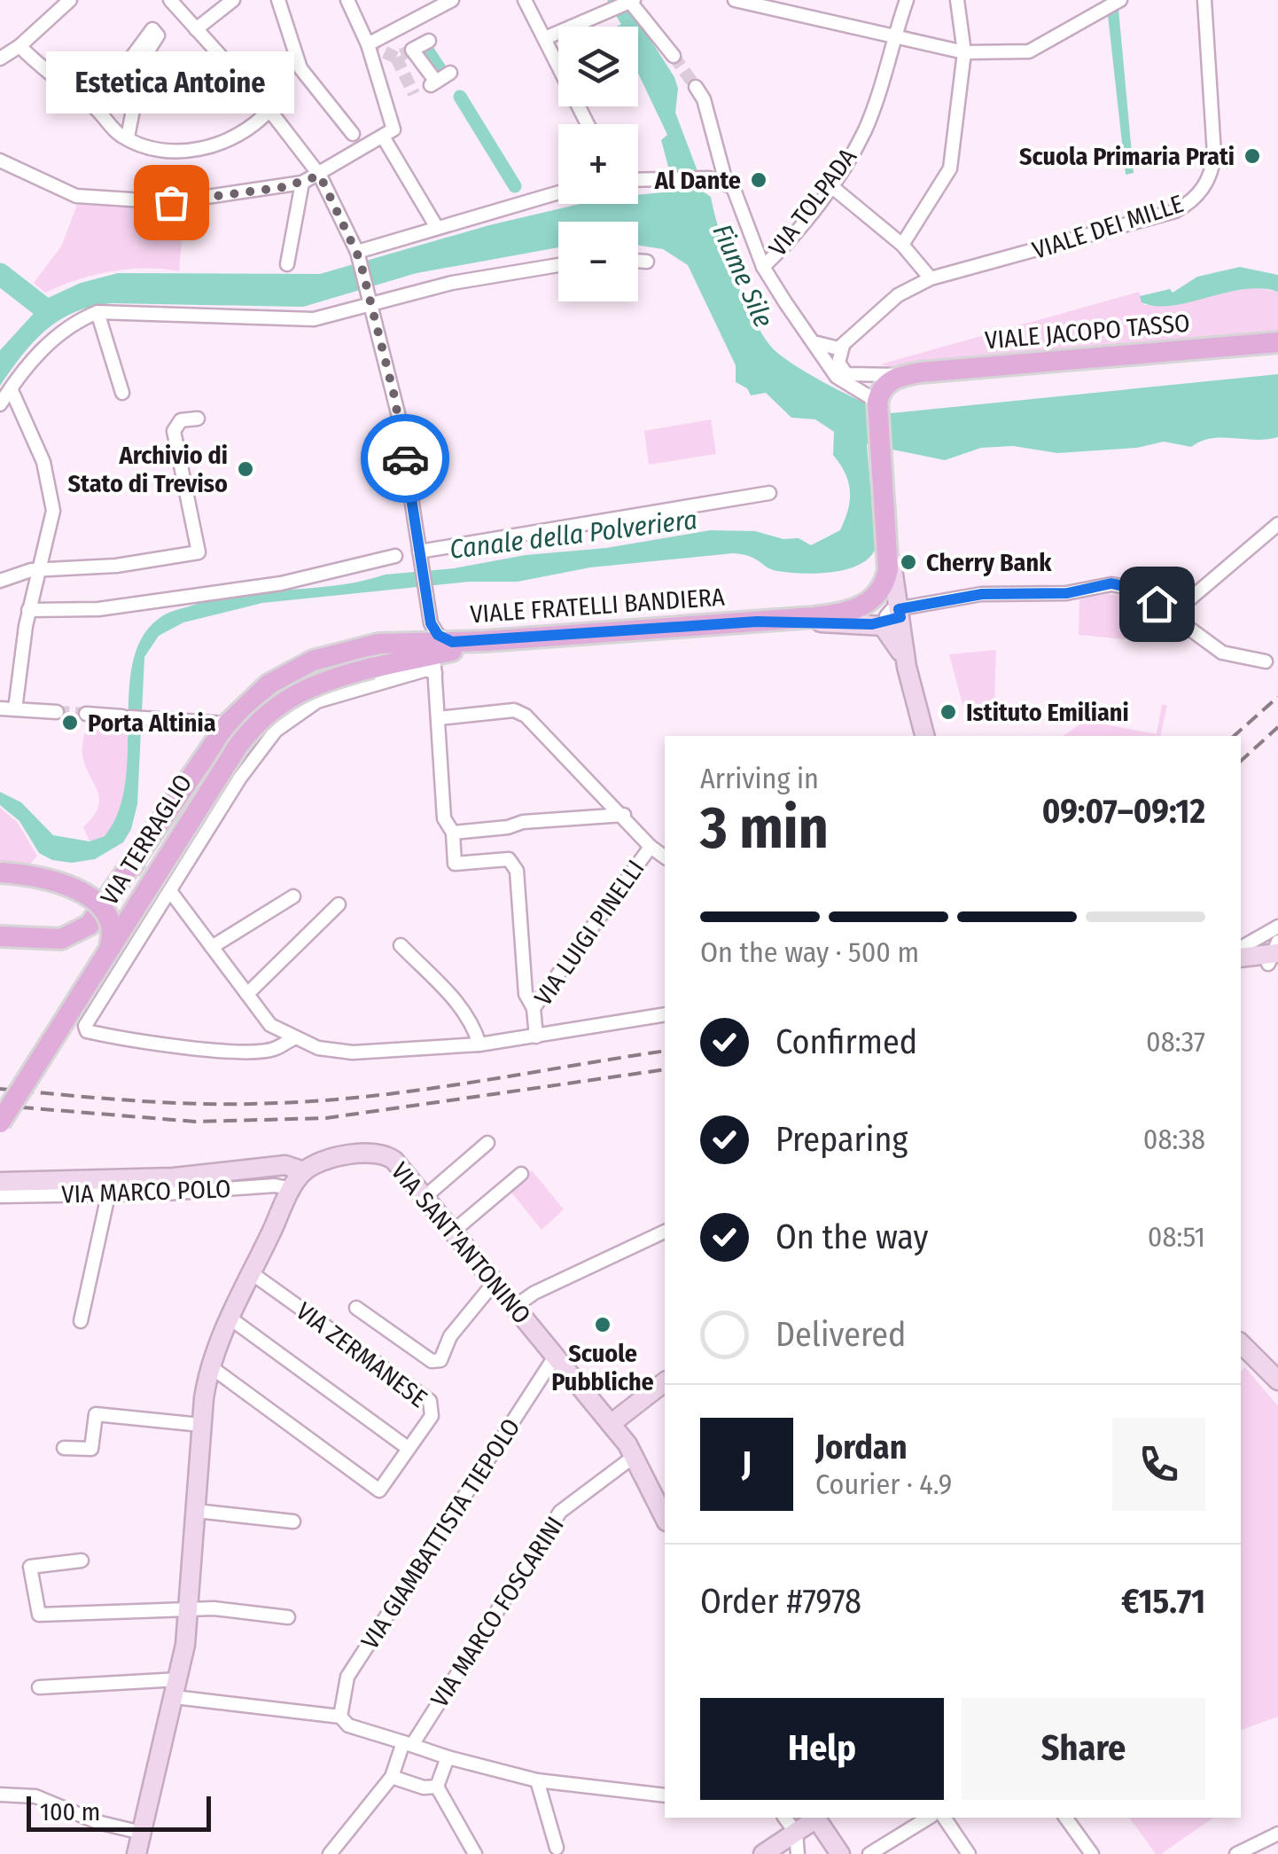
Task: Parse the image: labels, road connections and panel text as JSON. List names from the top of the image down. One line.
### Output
{"streets":{"main road":["VIALE JACOPO TASSO","VIALE FRATELLI BANDIERA","VIA TERRAGLIO"],"street":["VIA TOLPADA","VIALE DEI MILLE","VIA LUIGI PINELLI","VIA MARCO POLO","VIA SANT'ANTONINO","VIA ZERMANESE","VIA GIAMBATTISTA TIEPOLO","VIA MARCO FOSCARINI"]},"crossings":[["VIALE DEI MILLE","VIALE JACOPO TASSO"],["VIALE FRATELLI BANDIERA","VIA TERRAGLIO"],["VIA SANT'ANTONINO","VIA GIAMBATTISTA TIEPOLO"],["VIA SANT'ANTONINO","VIA MARCO FOSCARINI"]],"water":["Fiume Sile","Canale della Polveriera"],"places":["Scuola Primaria Prati","Al Dante","Estetica Antoine","Archivio di Stato di Treviso","Cherry Bank","Istituto Emiliani","Porta Altinia","Scuole Pubbliche"],"scale_bar":"100 m","page":{"map_buttons":["+","−"],"bubble":"Estetica Antoine","heading":["3 min","Arriving in","09:07–09:12"],"panel":["Jordan","Courier · 4.9","Order #7978","€15.71"],"bar":"On the way · 500 m","list":[["Confirmed","08:37"],["Preparing","08:38"],["On the way","08:51"],"Delivered"],"round":"J","buttons":["Help","Share"],"scale":"100 m"}}
